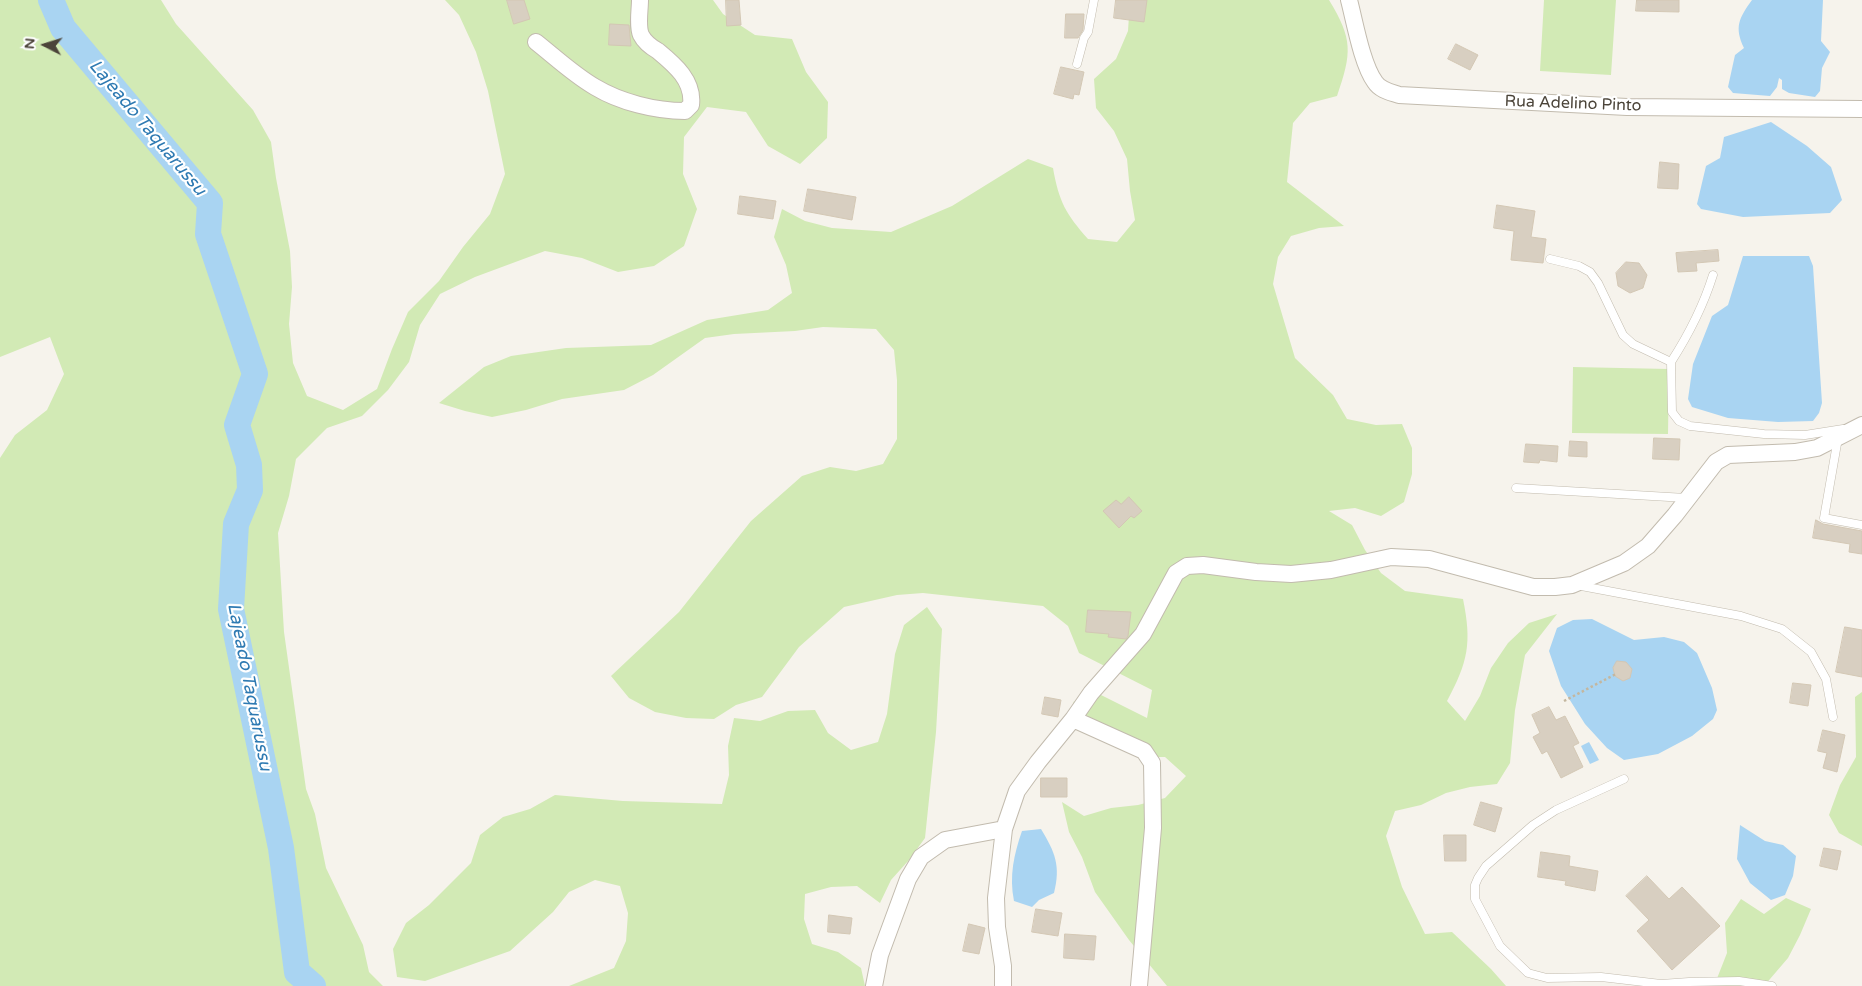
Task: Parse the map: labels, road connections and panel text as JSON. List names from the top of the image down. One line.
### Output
{"streets":{"street":["Rua Adelino Pinto"]},"water":["Lajeado Taquarussu"],"north":"left"}
